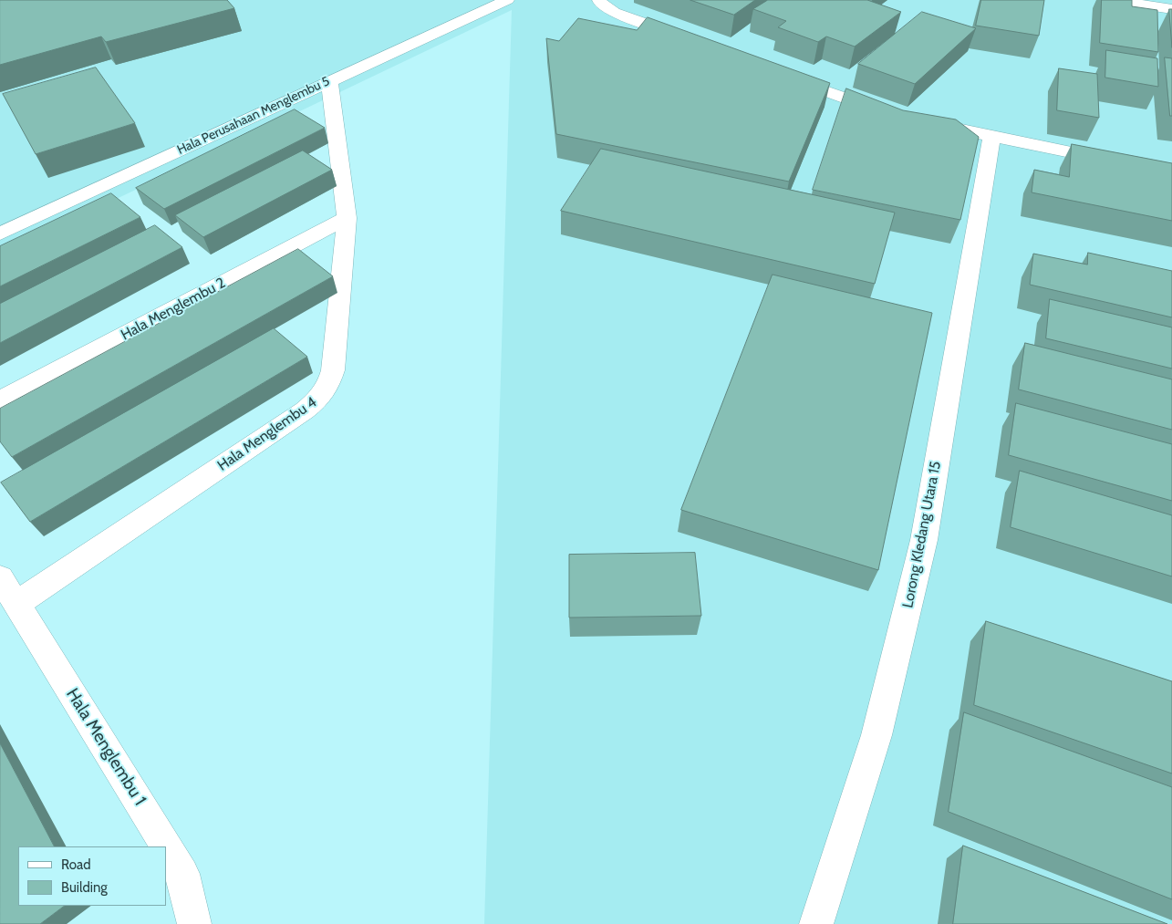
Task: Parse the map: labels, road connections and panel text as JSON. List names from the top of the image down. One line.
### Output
{"streets":{"street":["Hala Perusahaan Menglembu 5","Hala Menglembu 2","Hala Menglembu 4","Lorong Kledang Utara 15","Hala Menglembu 1"]},"crossings":[["Hala Perusahaan Menglembu 5","Hala Menglembu 4"],["Hala Menglembu 2","Hala Menglembu 4"],["Hala Menglembu 4","Hala Menglembu 1"]],"legend":["Road","Building"]}
